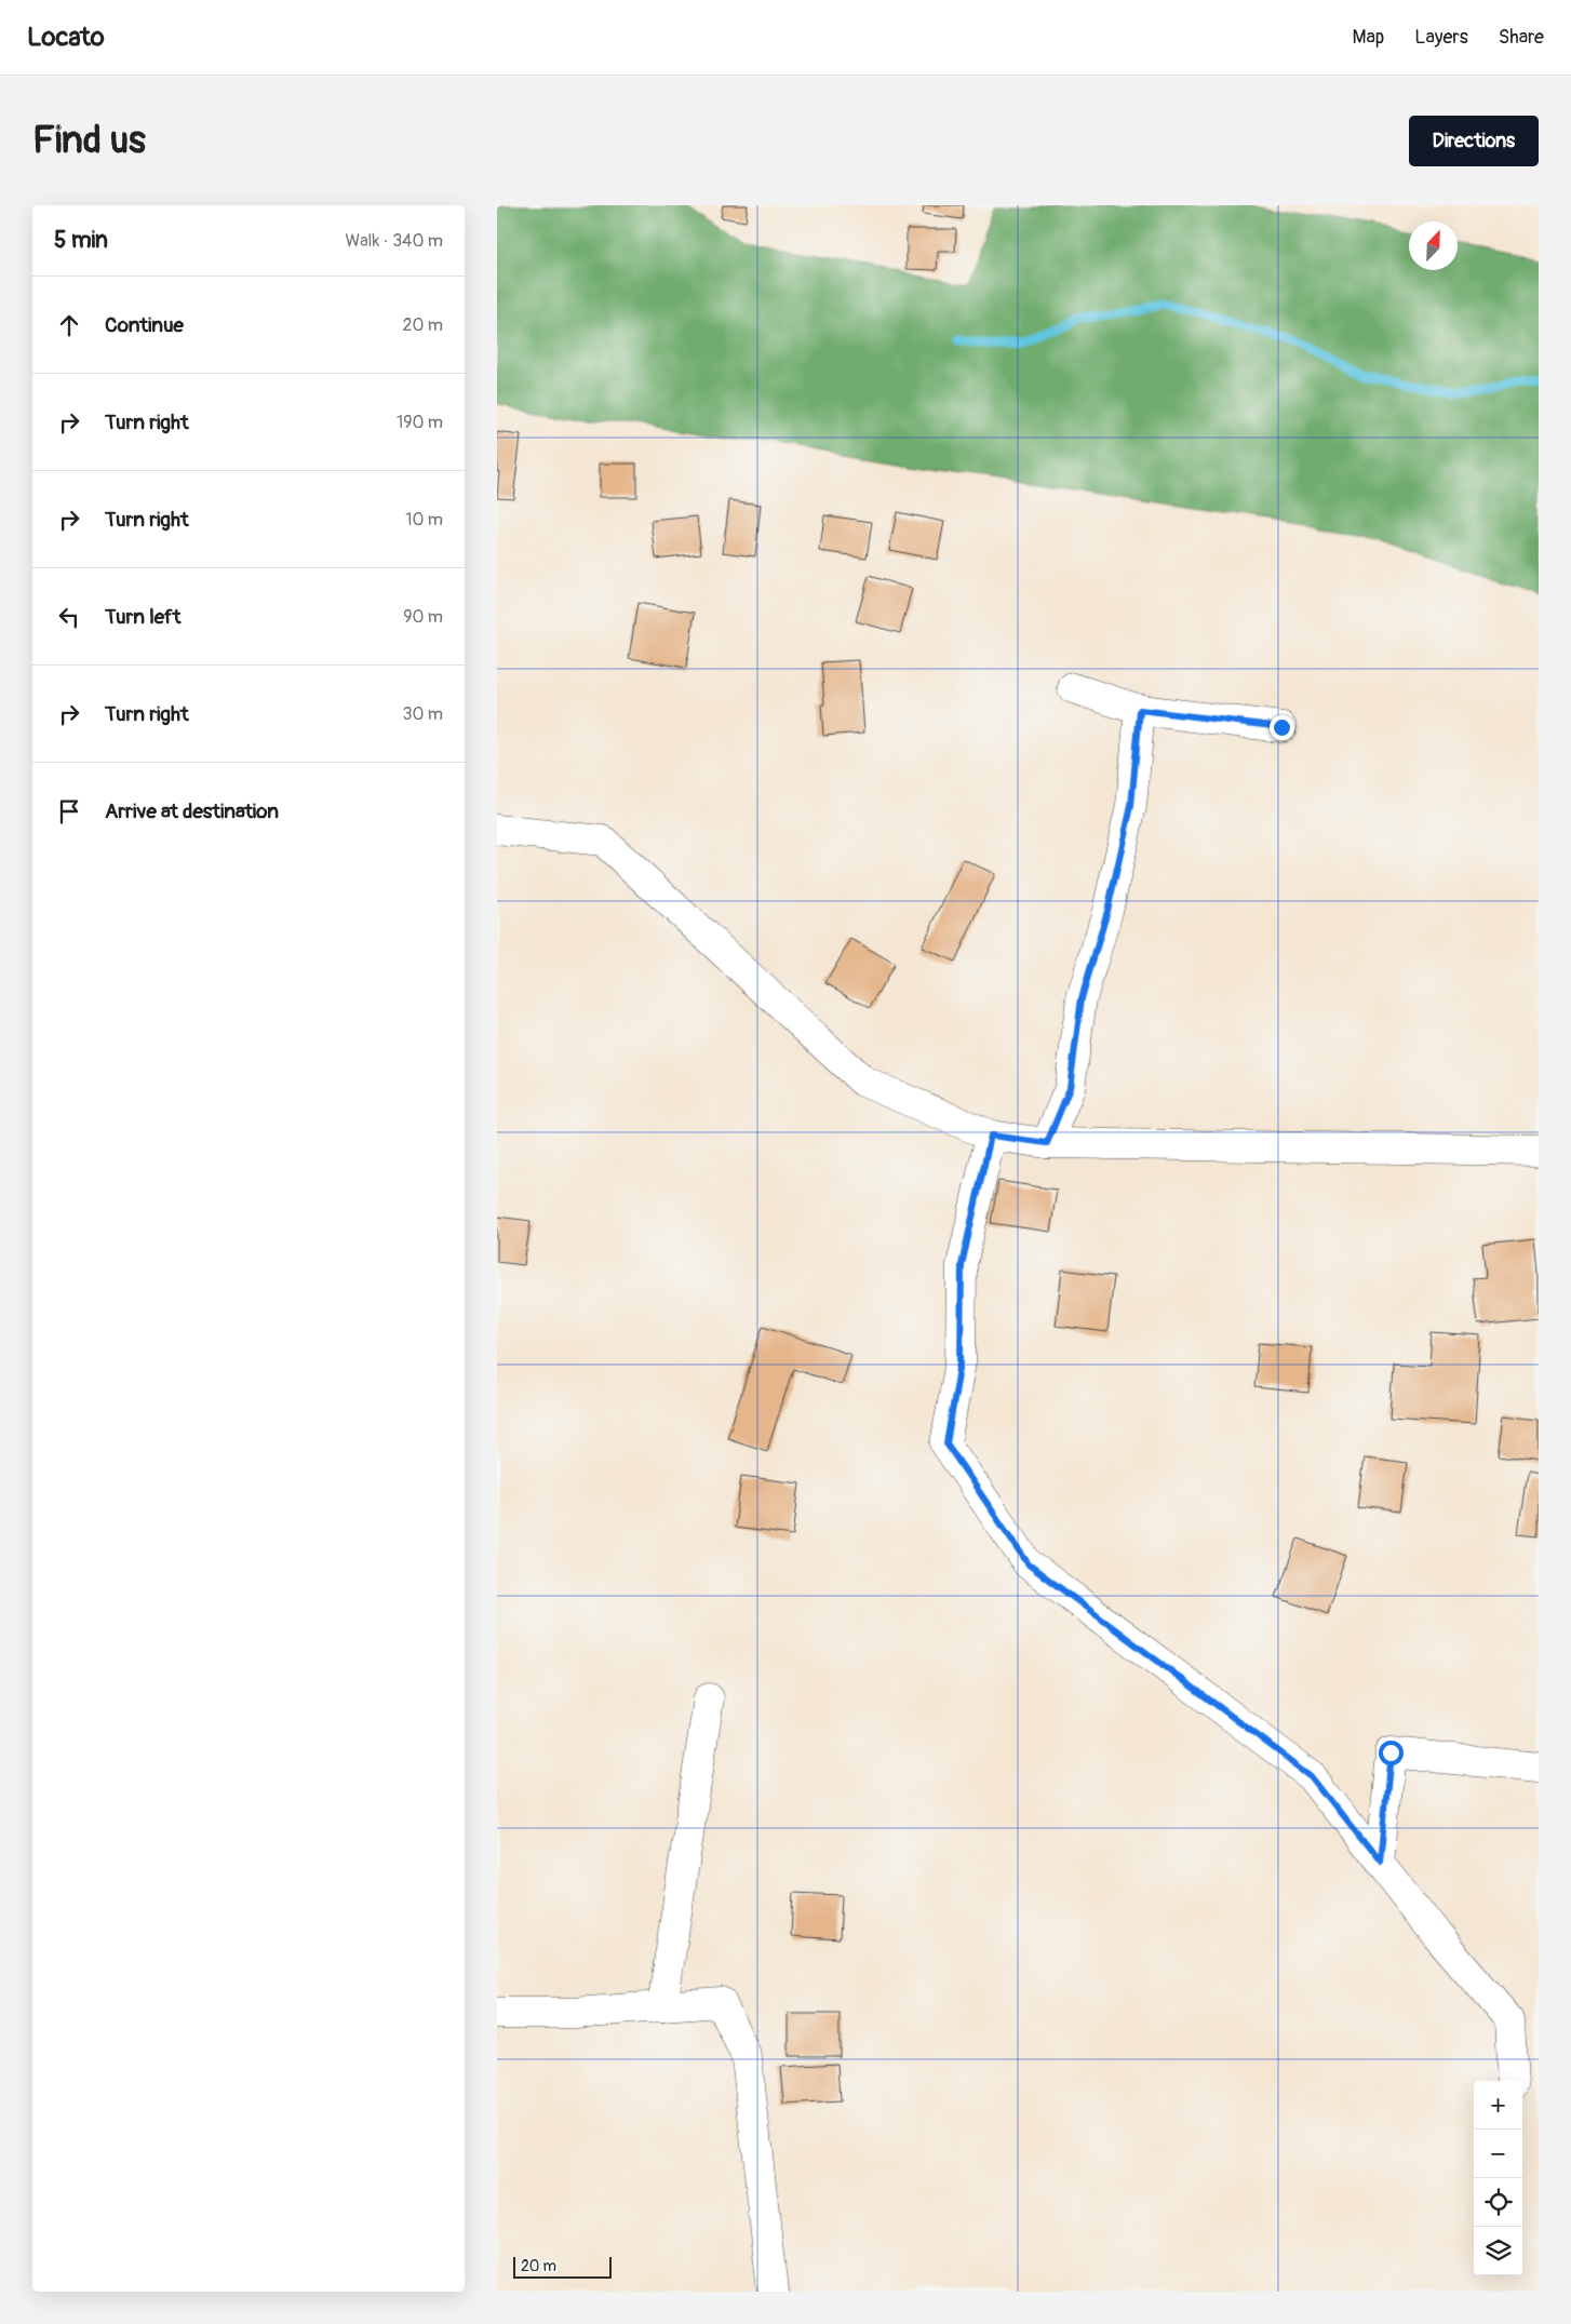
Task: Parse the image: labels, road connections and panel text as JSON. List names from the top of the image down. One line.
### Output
{"scale_bar":"20 m","north":"top right","page":{"header":"Locato","nav":["Map","Layers","Share"],"buttons":"Directions","title":"Find us","heading":["5 min","Walk · 340 m"],"list":[["Continue","20 m"],["Turn right","190 m"],["Turn right","10 m"],["Turn left","90 m"],["Turn right","30 m"],"Arrive at destination"],"map_buttons":["+","−"],"scale":"20 m"}}
